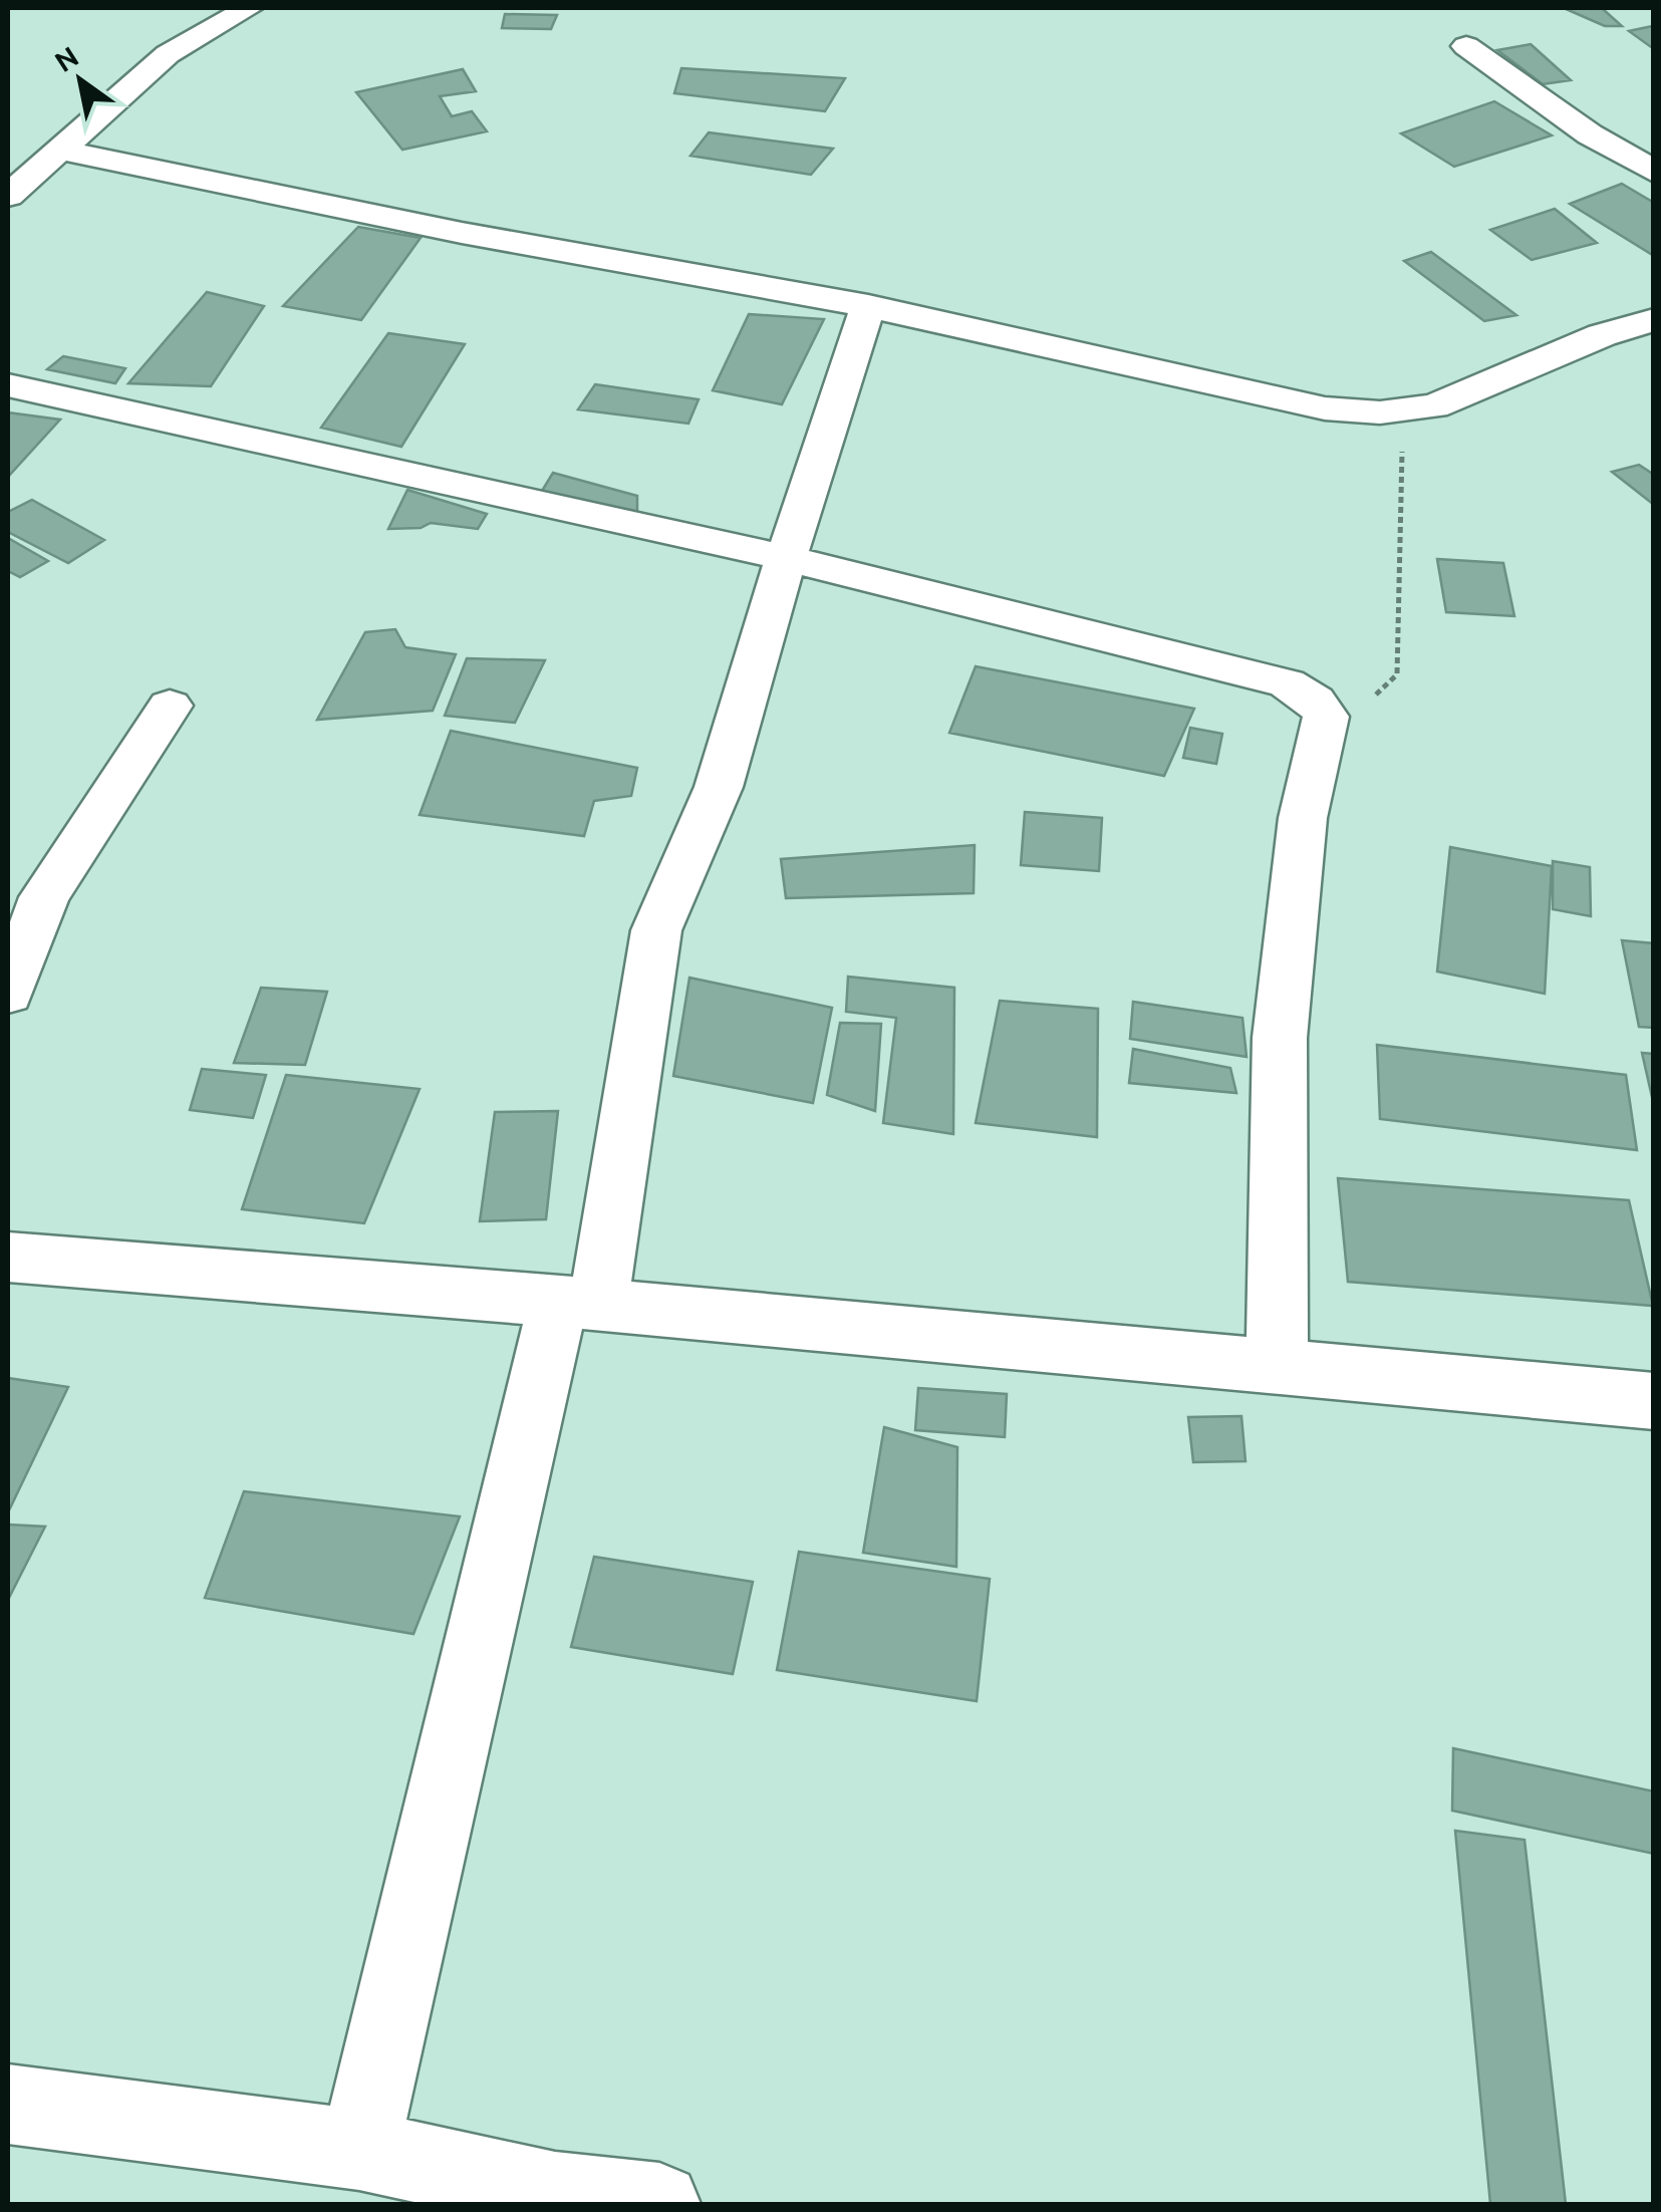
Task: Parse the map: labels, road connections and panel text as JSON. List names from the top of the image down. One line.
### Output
{"north":"top left"}
